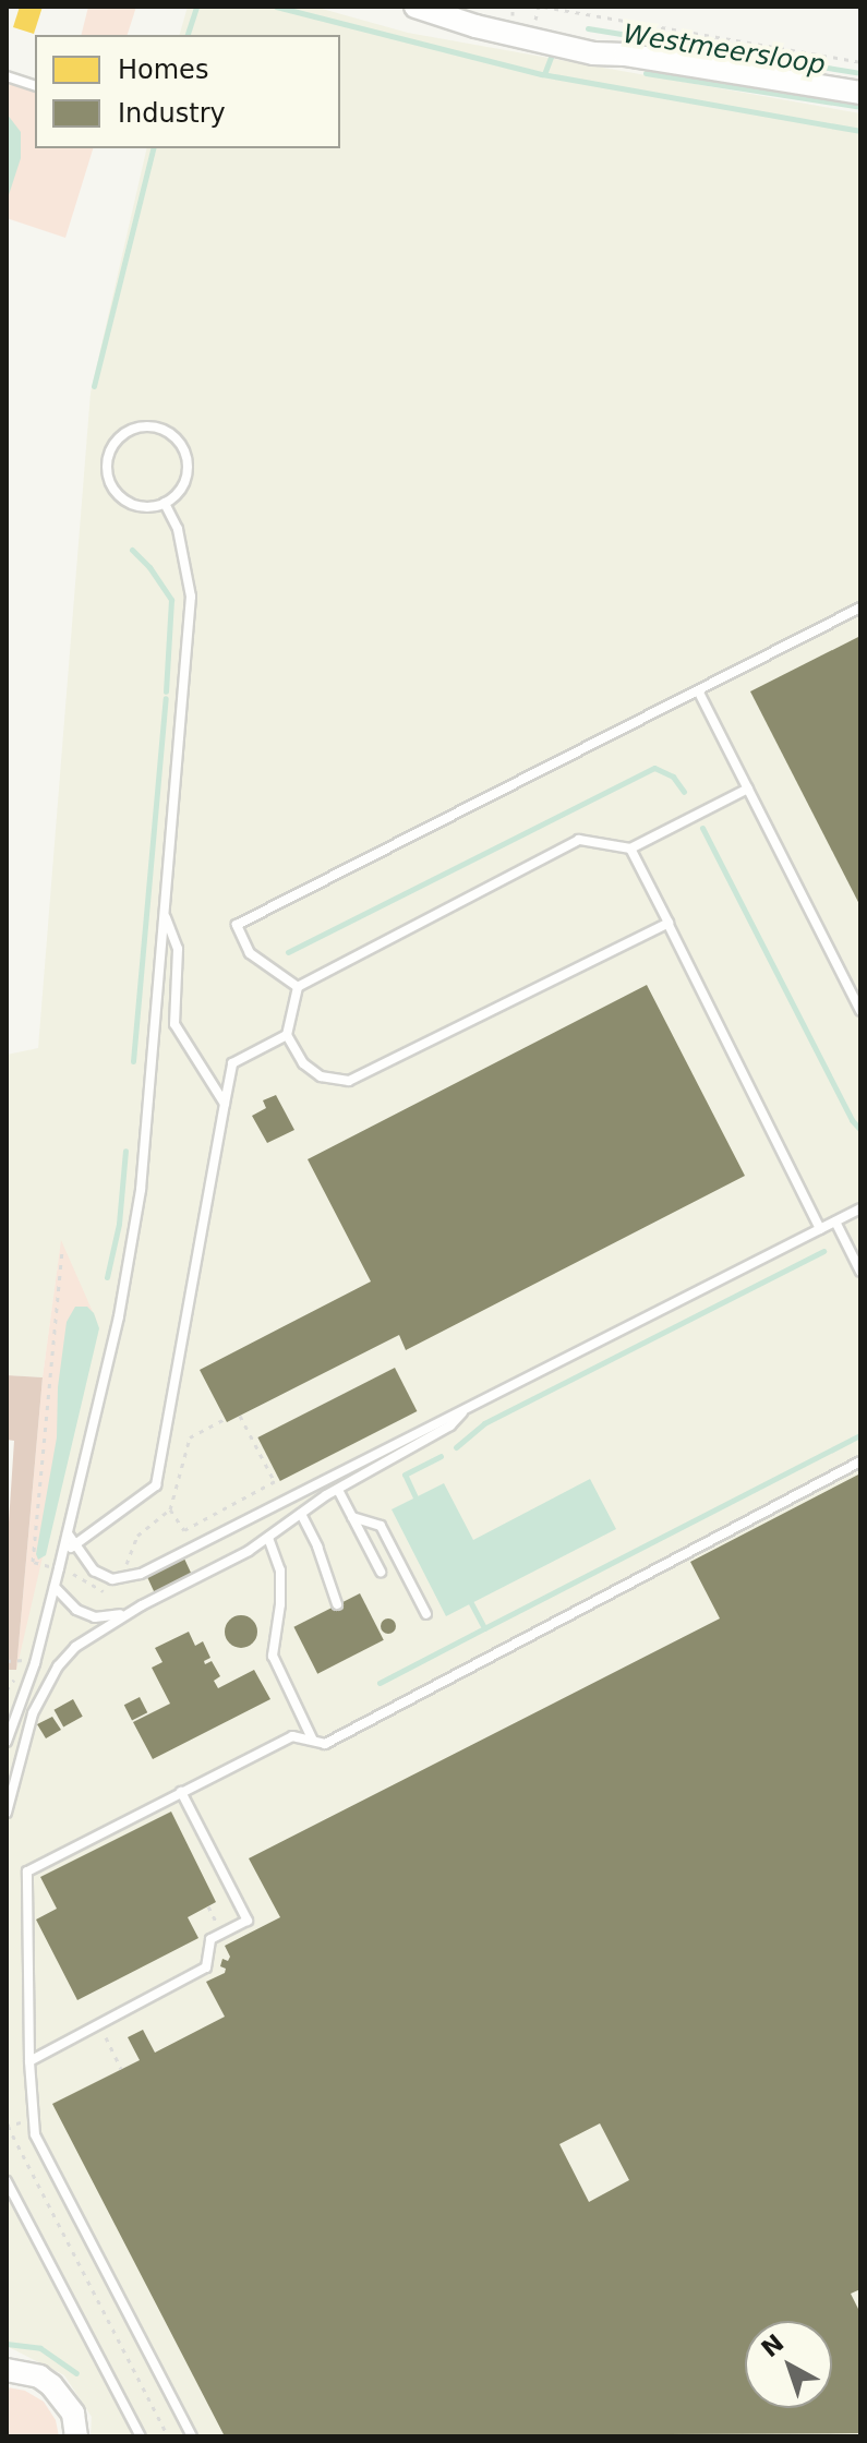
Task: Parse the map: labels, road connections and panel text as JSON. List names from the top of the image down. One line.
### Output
{"water":["Westmeersloop"],"legend":["Homes","Industry"],"north":"top left"}
